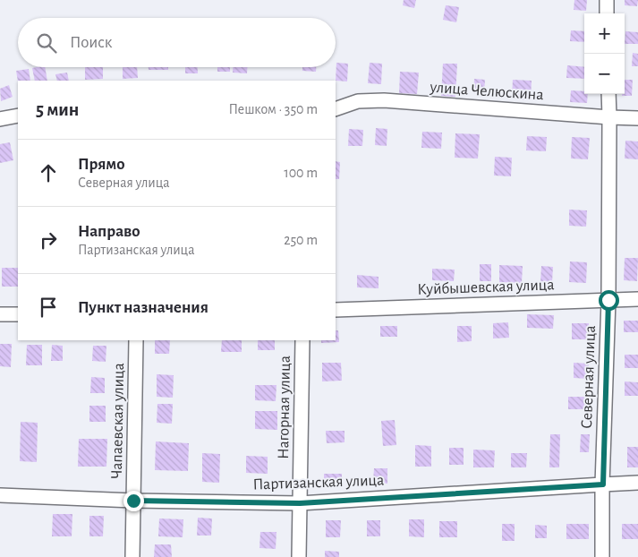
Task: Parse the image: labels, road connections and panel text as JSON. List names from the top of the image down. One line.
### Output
{"streets":{"street":["улица Челюскина","Куйбышевская улица","Северная улица","Нагорная улица","Чапаевская улица","Партизанская улица"]},"crossings":[["улица Челюскина","Северная улица"],["Куйбышевская улица","Северная улица"],["Северная улица","Партизанская улица"],["Нагорная улица","Партизанская улица"],["Чапаевская улица","Партизанская улица"]],"page":{"map_buttons":["+","−"],"search":"Поиск","heading":["5 мин","Пешком · 350 m"],"list":[["Прямо","Северная улица","100 m"],["Направо","Партизанская улица","250 m"],"Пункт назначения"]}}
